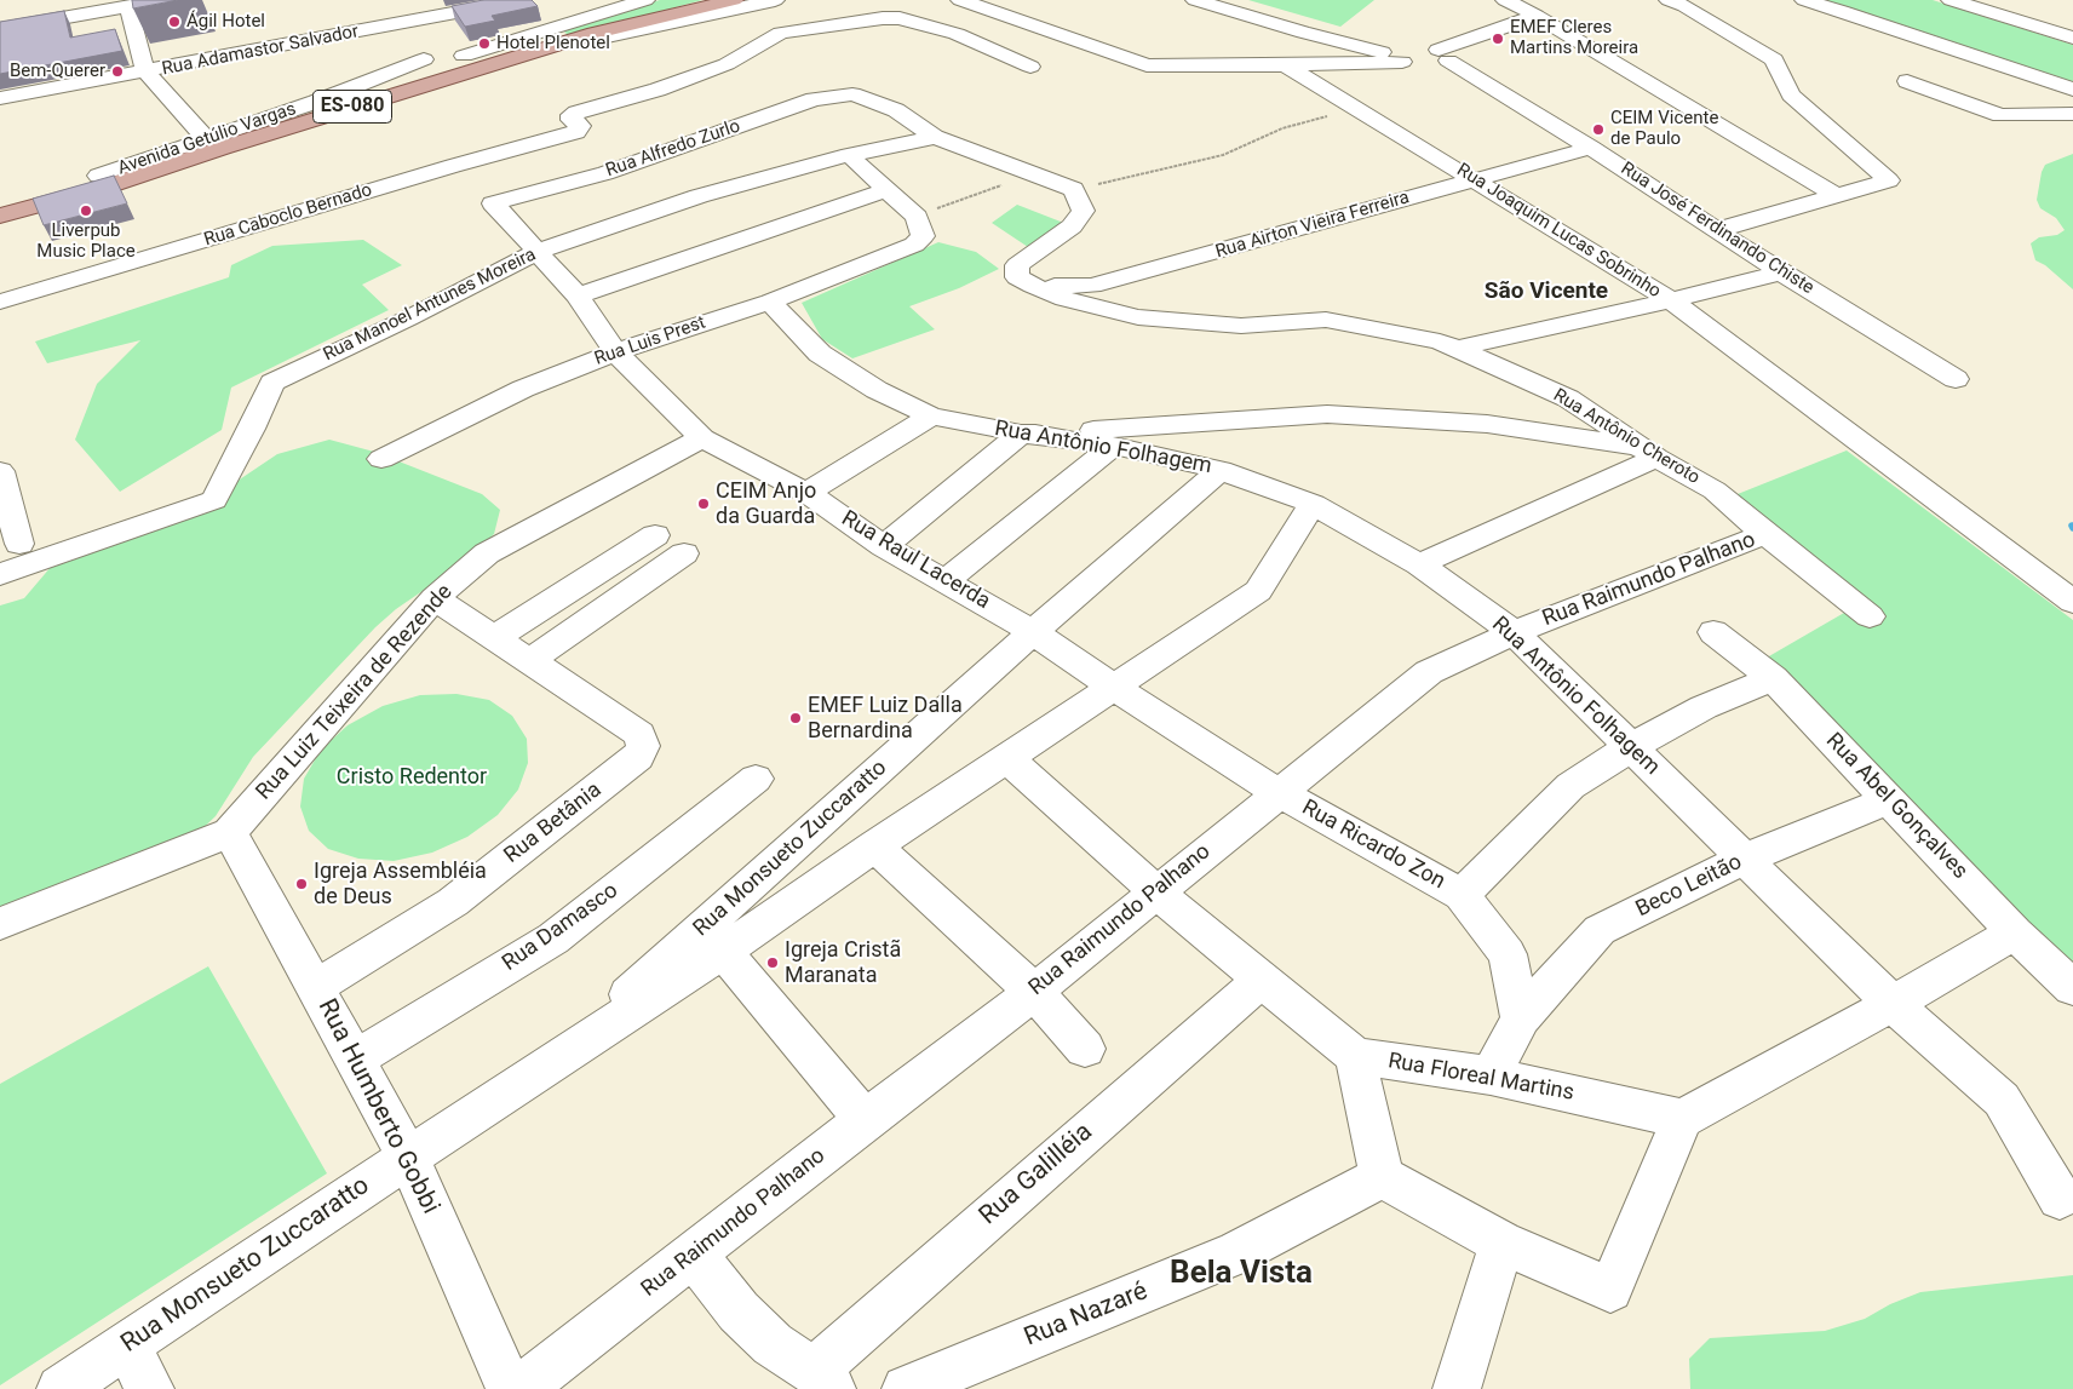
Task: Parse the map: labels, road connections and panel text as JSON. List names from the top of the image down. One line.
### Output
{"streets":{"main road":["ES-080","Avenida Getúlio Vargas"],"street":["Rua Adamastor Salvador","Rua Alfredo Zurlo","Rua Caboclo Bernado","Rua Airton Vieira Ferreira","Rua José Ferdinando Chiste","Rua Joaquim Lucas Sobrinho","Rua Manoel Antunes Moreira","Rua Luis Prest","Rua Antônio Cheroto","Rua Antônio Folhagem","Rua Raul Lacerda","Rua Raimundo Palhano","Rua Luiz Teixeira de Rezende","Rua Abel Gonçalves","Rua Betânia","Rua Ricardo Zon","Rua Monsueto Zuccaratto","Beco Leitão","Rua Damasco","Rua Floreal Martins","Rua Humberto Gobbi","Rua Galilléia","Rua Nazaré"]},"crossings":[["Rua Adamastor Salvador","Avenida Getúlio Vargas"],["ES-080","Avenida Getúlio Vargas"],["Rua Alfredo Zurlo","Rua Manoel Antunes Moreira"],["Rua Alfredo Zurlo","Rua Raul Lacerda"],["Rua Airton Vieira Ferreira","Rua José Ferdinando Chiste"],["Rua Airton Vieira Ferreira","Rua Joaquim Lucas Sobrinho"],["Rua Airton Vieira Ferreira","Rua Antônio Cheroto"],["Rua Manoel Antunes Moreira","Rua Raul Lacerda"],["Rua Luis Prest","Rua Antônio Folhagem"],["Rua Luis Prest","Rua Raul Lacerda"],["Rua Antônio Cheroto","Rua Raimundo Palhano"],["Rua Antônio Folhagem","Rua Raimundo Palhano"],["Rua Antônio Folhagem","Rua Monsueto Zuccaratto"],["Rua Antônio Folhagem","Beco Leitão"],["Rua Raul Lacerda","Rua Luiz Teixeira de Rezende"],["Rua Raul Lacerda","Rua Ricardo Zon"],["Rua Raul Lacerda","Rua Monsueto Zuccaratto"],["Rua Raimundo Palhano","Rua Ricardo Zon"],["Rua Luiz Teixeira de Rezende","Rua Humberto Gobbi"],["Rua Abel Gonçalves","Beco Leitão"],["Rua Betânia","Rua Humberto Gobbi"],["Rua Ricardo Zon","Rua Monsueto Zuccaratto"],["Rua Ricardo Zon","Beco Leitão"],["Rua Monsueto Zuccaratto","Rua Humberto Gobbi"],["Rua Damasco","Rua Humberto Gobbi"]],"districts":["São Vicente","Bela Vista"],"parks":["Cristo Redentor"],"places":["Ágil Hotel","EMEF Cleres Martins Moreira","Hotel Plenotel","Bem-Querer","CEIM Vicente de Paulo","Liverpub Music Place","CEIM Anjo da Guarda","EMEF Luiz Dalla Bernardina","Igreja Assembléia de Deus","Igreja Cristã Maranata"]}
